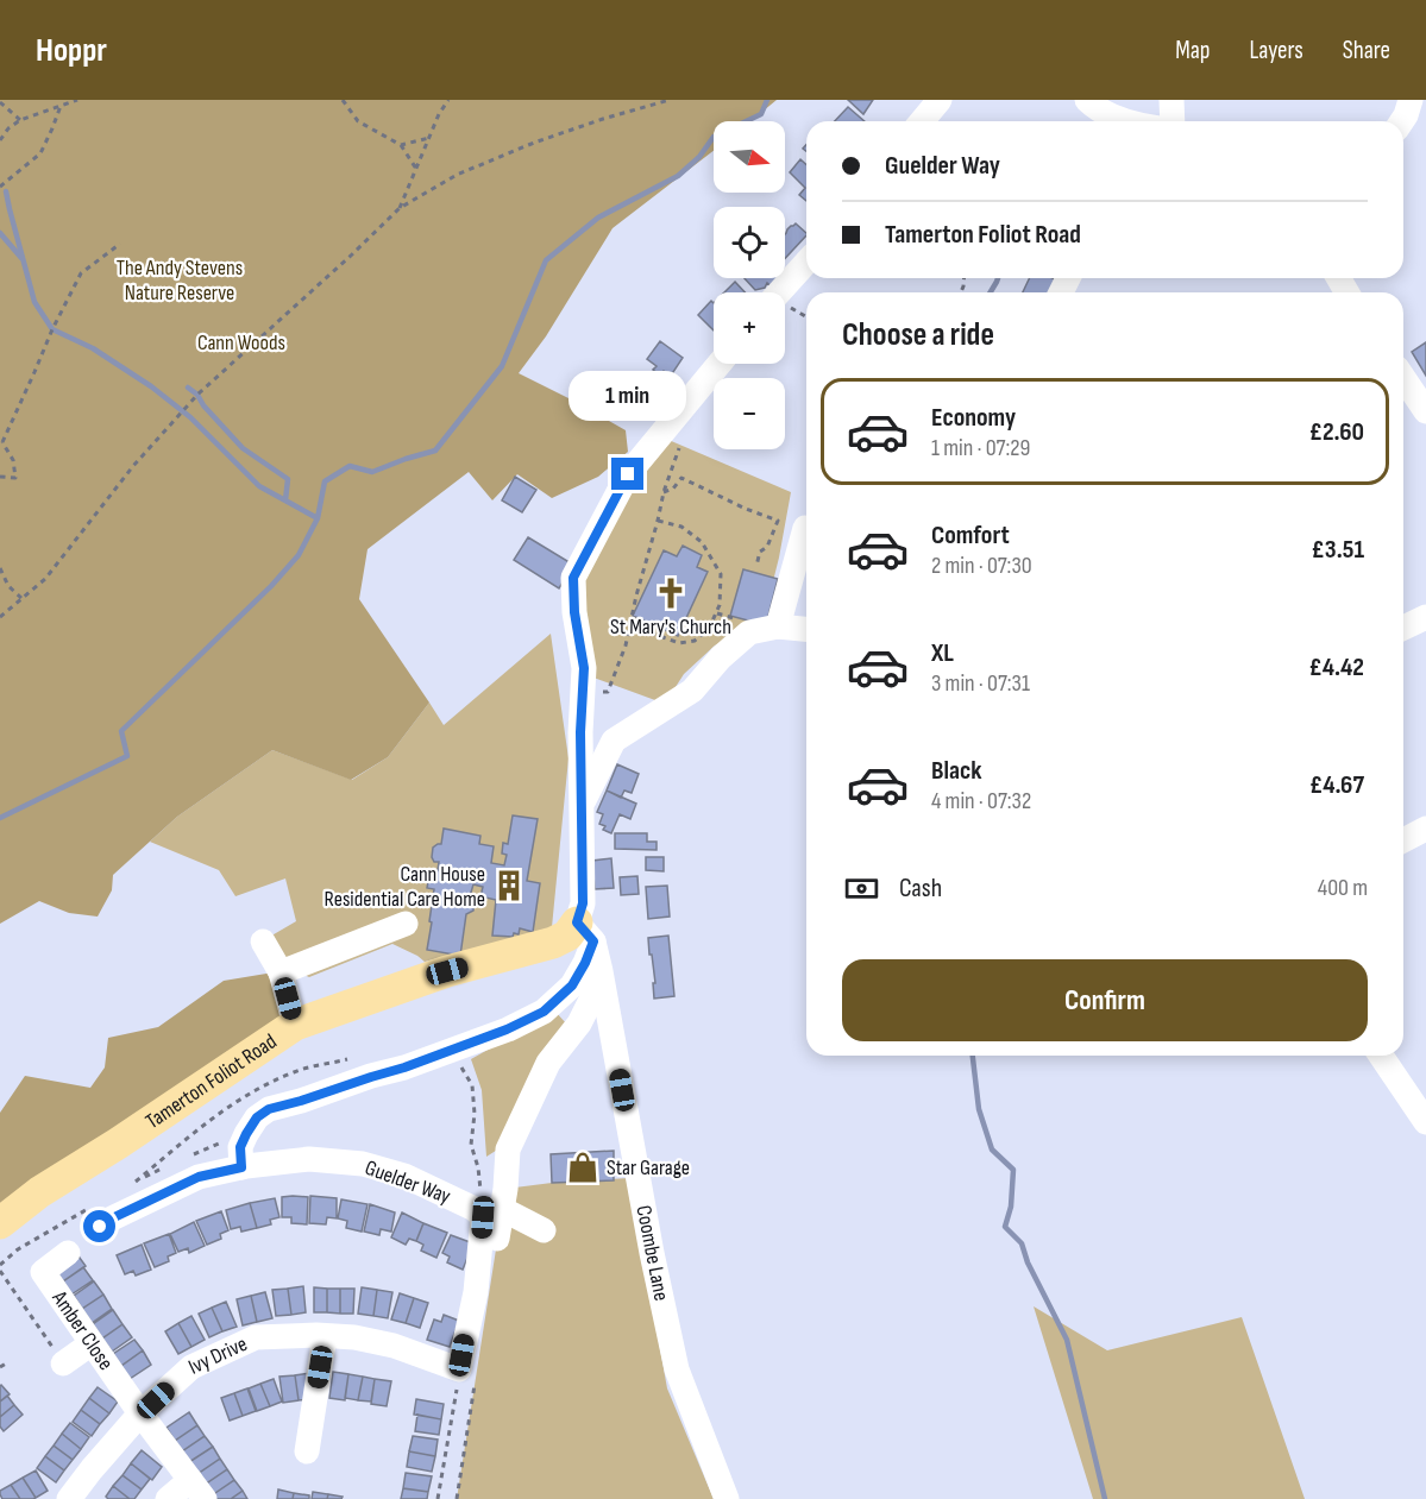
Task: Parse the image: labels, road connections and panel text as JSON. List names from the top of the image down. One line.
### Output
{"streets":{"main road":["Tamerton Foliot Road"],"street":["Guelder Way","Coombe Lane","Amber Close","Ivy Drive"]},"crossings":[["Tamerton Foliot Road","Coombe Lane"],["Amber Close","Ivy Drive"]],"parks":["The Andy Stevens Nature Reserve","Cann Woods"],"places":{"church":["St Mary's Church"],"building":["Cann House Residential Care Home"],"shop":["Star Garage"]},"north":"right","page":{"header":"Hoppr","nav":["Map","Layers","Share"],"map_buttons":["+","−"],"banner":["Guelder Way","Tamerton Foliot Road"],"heading":"Choose a ride","bubble":"1 min","list":[{"name":"Economy","note":"1 min · 07:29","value":"£2.60"},{"name":"Comfort","note":"2 min · 07:30","value":"£3.51"},{"name":"XL","note":"3 min · 07:31","value":"£4.42"},{"name":"Black","note":"4 min · 07:32","value":"£4.67"}],"pay":["Cash","400 m"],"buttons":"Confirm"}}
